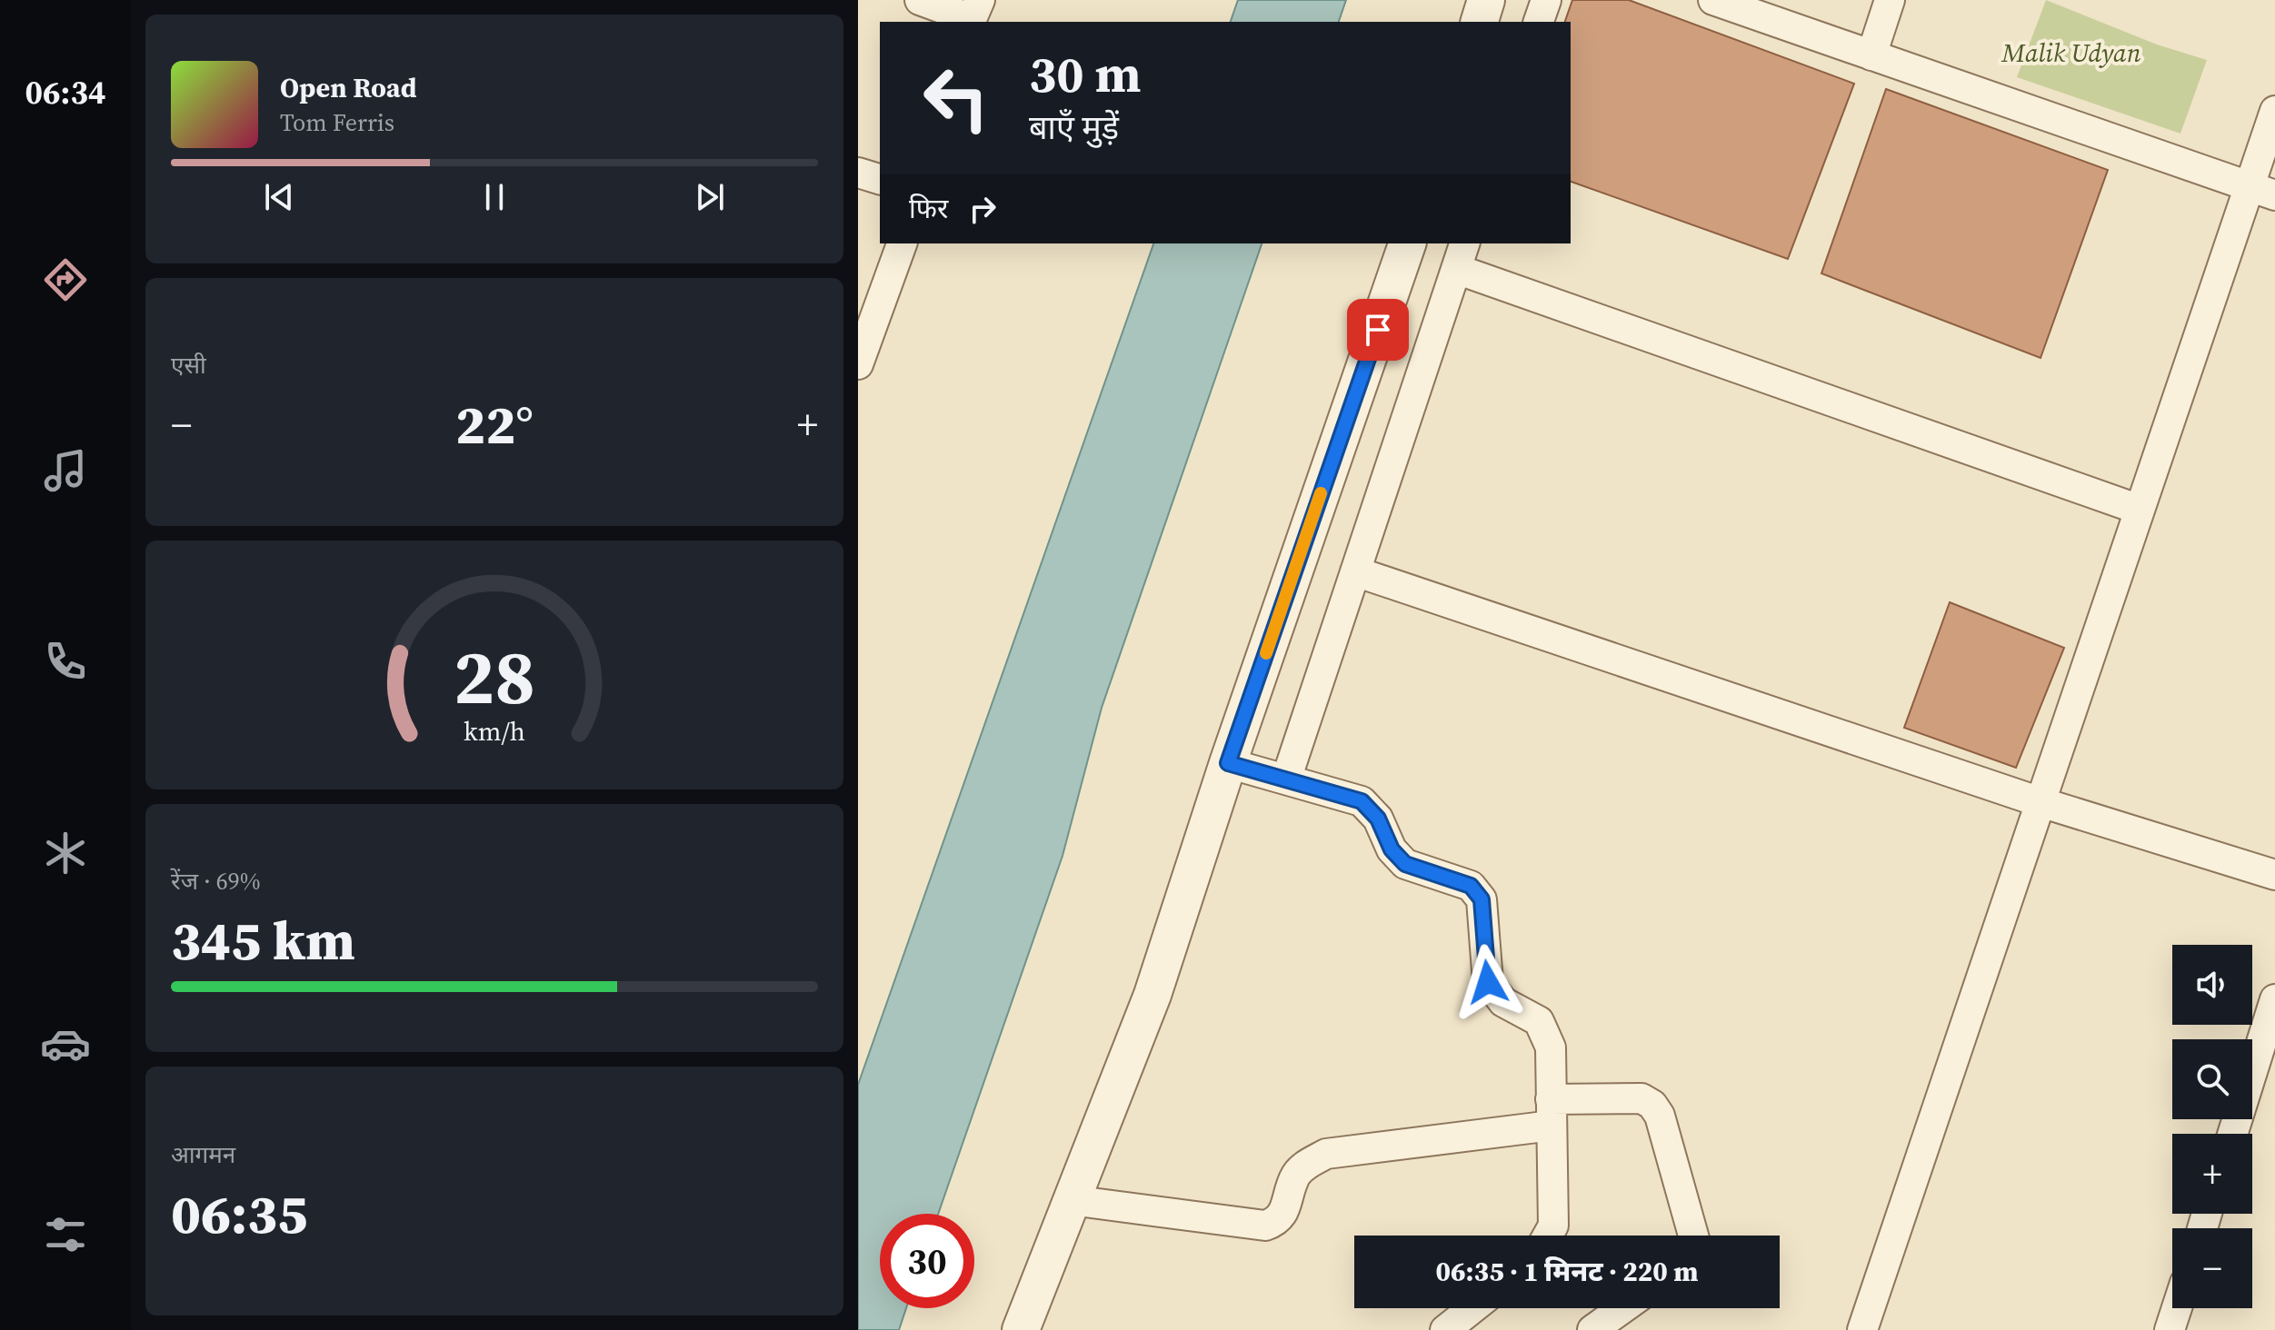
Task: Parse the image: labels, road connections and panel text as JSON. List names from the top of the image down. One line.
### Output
{"parks":["Malik Udyan"],"page":{"tabs":"06:34","turn":["30 m","बाएँ मुड़ें"],"song":["Open Road","Tom Ferris"],"then":"फिर","tile":["एसी",["रेंज · 69%","345 km"],["आगमन","06:35"]],"heat":["−","22°","+"],"map_buttons":["+","−"],"limit":"30","trip":"06:35 · 1 मिनट · 220 m","gauge":["28","km/h"]}}
